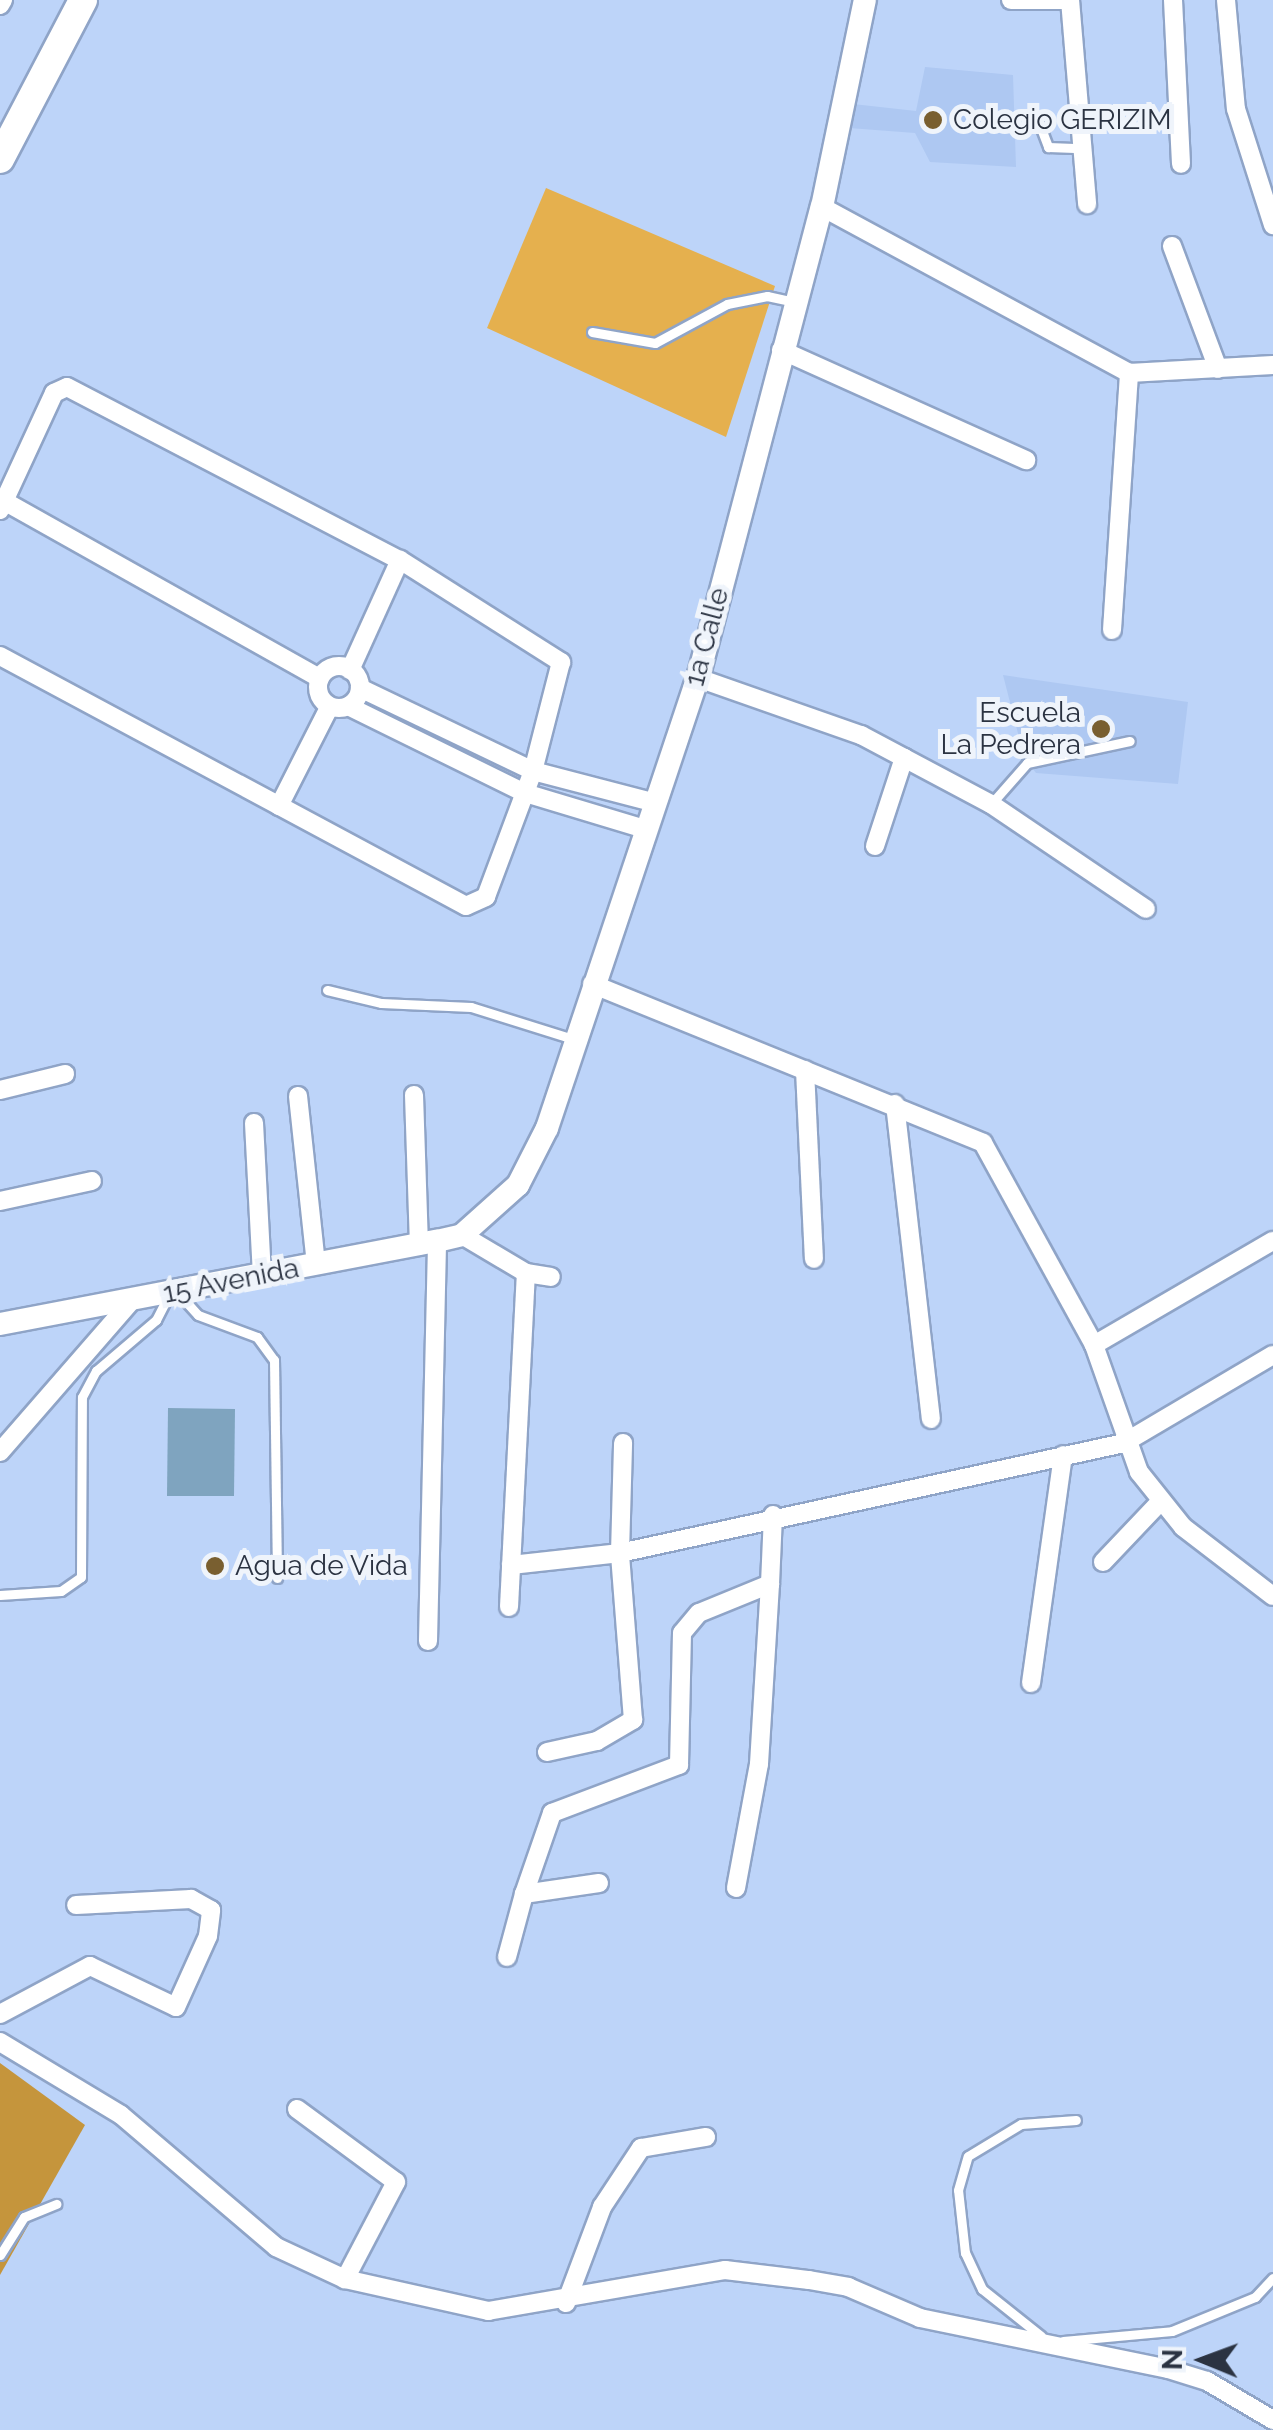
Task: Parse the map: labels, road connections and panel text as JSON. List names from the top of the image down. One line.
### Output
{"streets":{"street":["1a Calle","15 Avenida"]},"crossings":[["1a Calle","15 Avenida"]],"places":["Colegio GERIZIM","Escuela La Pedrera","Agua de Vida"],"north":"left"}
